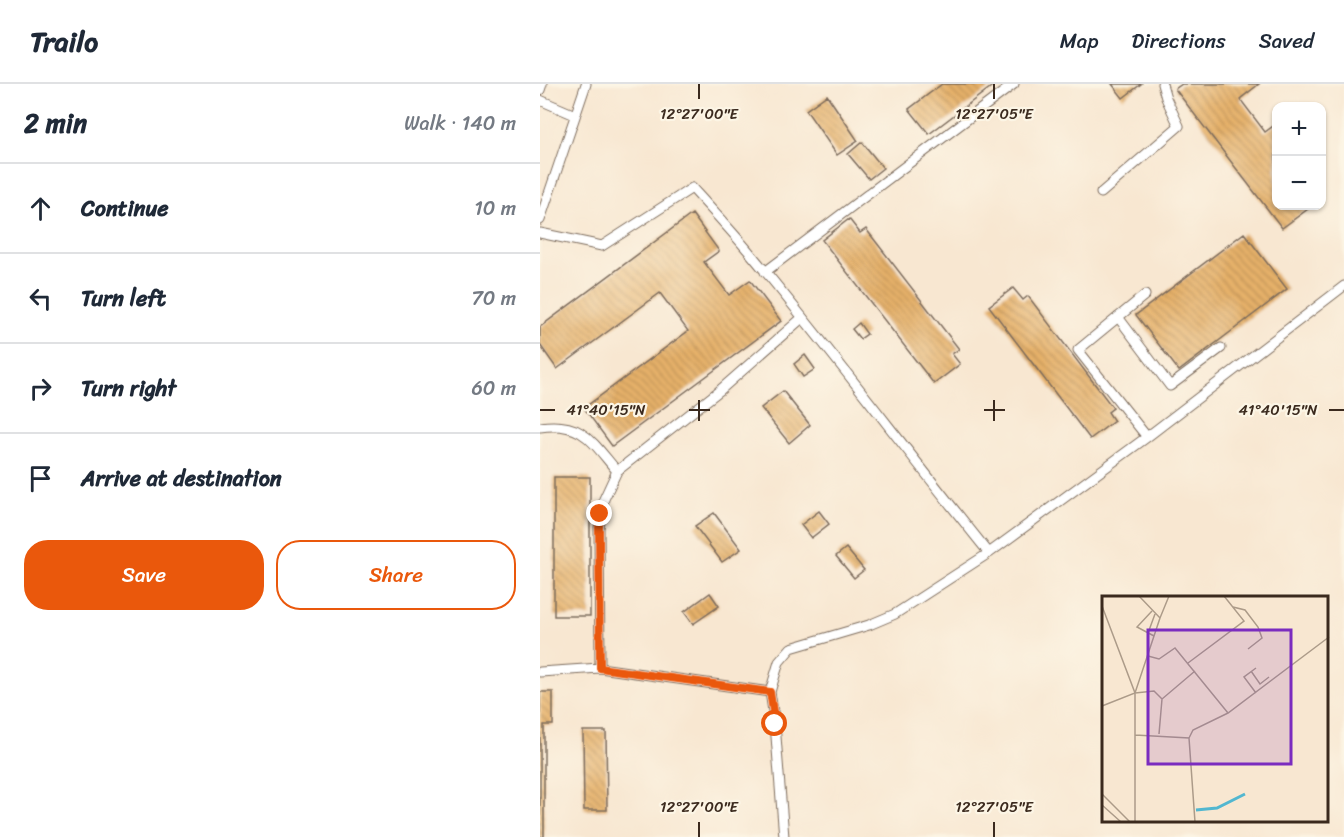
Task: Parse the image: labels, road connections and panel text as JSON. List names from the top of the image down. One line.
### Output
{"page":{"header":"Trailo","nav":["Map","Directions","Saved"],"heading":["2 min","Walk · 140 m"],"map_buttons":["+","−"],"list":[["Continue","10 m"],["Turn left","70 m"],["Turn right","60 m"],"Arrive at destination"],"buttons":["Save","Share"]},"coordinates":["12°27'00\"E","12°27'05\"E","41°40'15\"N"]}
